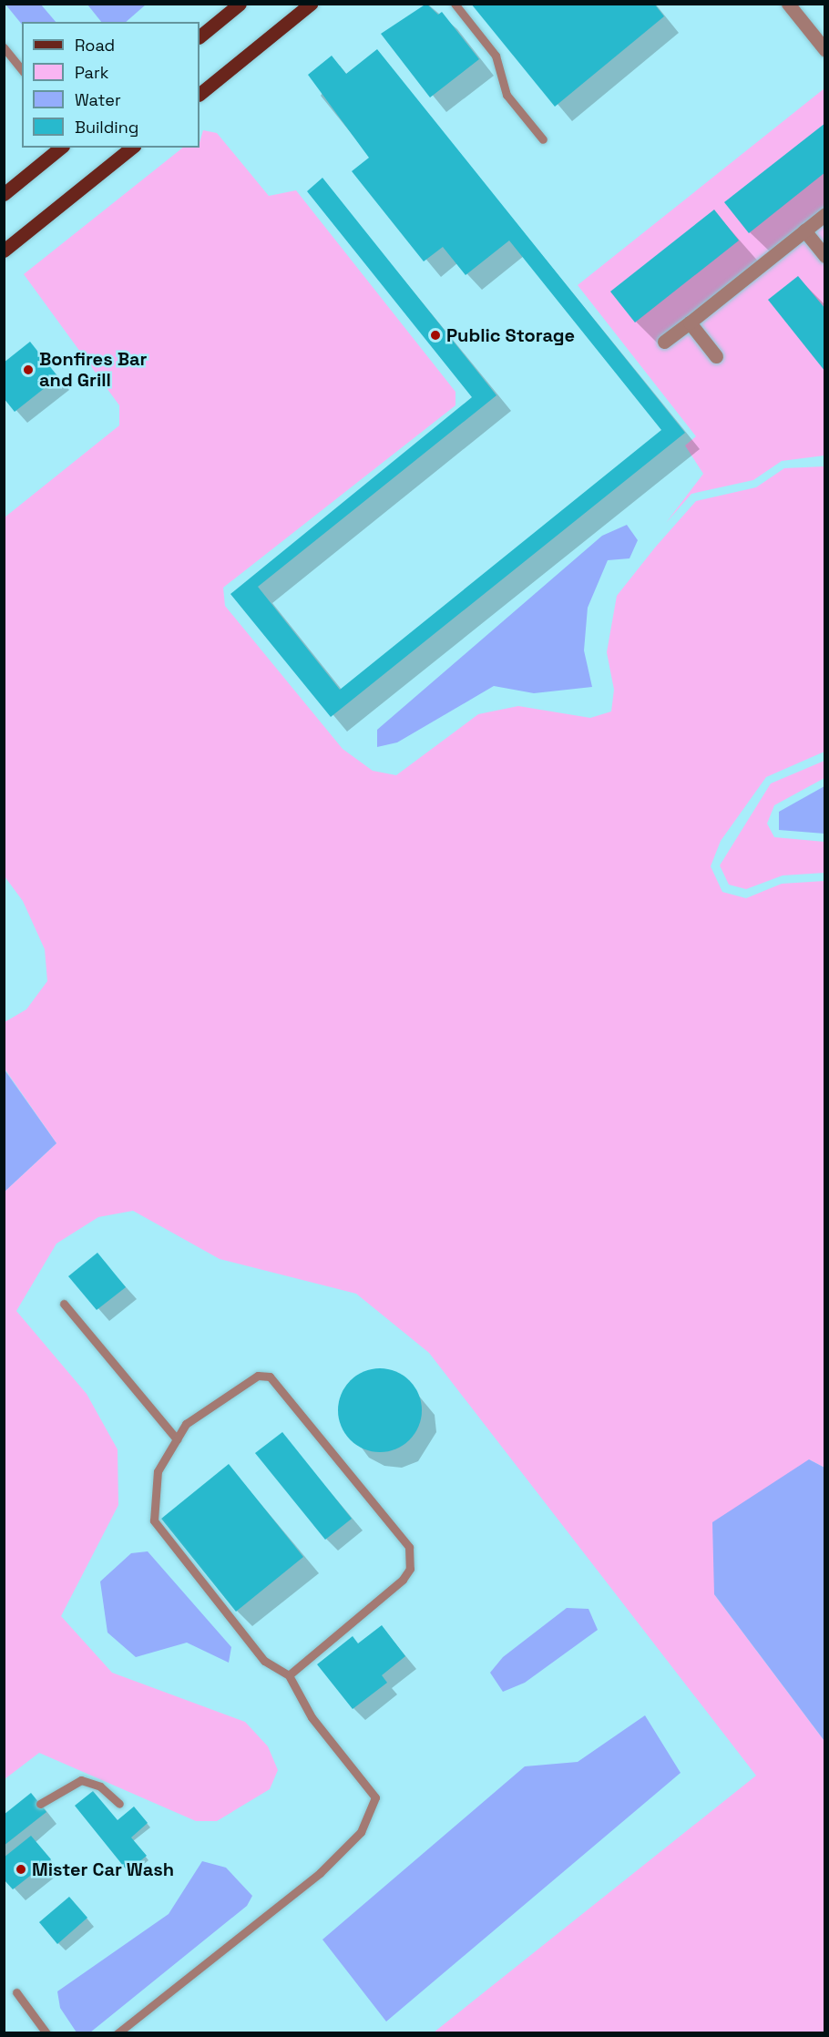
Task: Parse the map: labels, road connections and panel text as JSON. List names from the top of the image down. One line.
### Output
{"places":["Public Storage","Bonfires Bar and Grill","Mister Car Wash"],"legend":["Road","Park","Water","Building"]}
